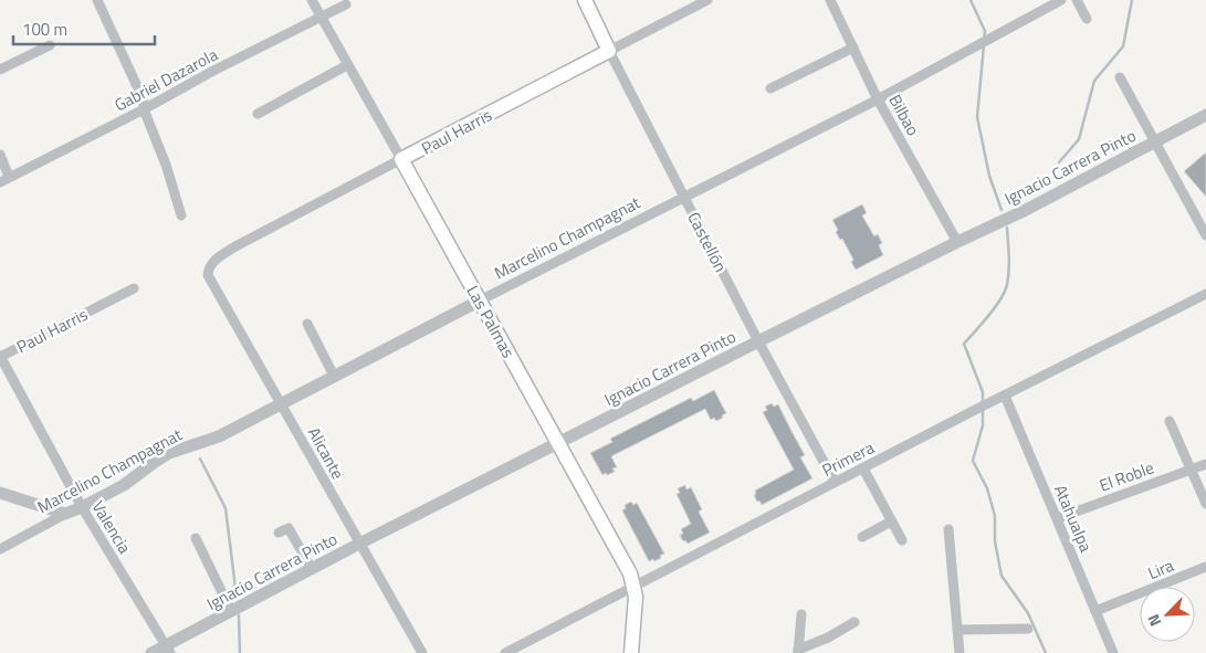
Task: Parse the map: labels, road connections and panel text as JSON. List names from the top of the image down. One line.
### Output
{"streets":{"main road":["Paul Harris","Castellón","Las Palmas"],"street":["Gabriel Dazarola","Bilbao","Ignacio Carrera Pinto","Marcelino Champagnat","Alicante","Primera","El Roble","Atahualpa","Valencia","Lira"]},"crossings":[["Gabriel Dazarola","Las Palmas"],["Bilbao","Ignacio Carrera Pinto"],["Bilbao","Marcelino Champagnat"],["Paul Harris","Castellón"],["Paul Harris","Las Palmas"],["Paul Harris","Alicante"],["Paul Harris","Valencia"],["Ignacio Carrera Pinto","Castellón"],["Ignacio Carrera Pinto","Las Palmas"],["Ignacio Carrera Pinto","Alicante"],["Ignacio Carrera Pinto","Valencia"],["Marcelino Champagnat","Castellón"],["Marcelino Champagnat","Las Palmas"],["Marcelino Champagnat","Alicante"],["Marcelino Champagnat","Valencia"],["Castellón","Primera"],["Las Palmas","Primera"],["Primera","Atahualpa"],["El Roble","Atahualpa"],["Atahualpa","Lira"]],"scale_bar":"100 m","north":"bottom left"}
